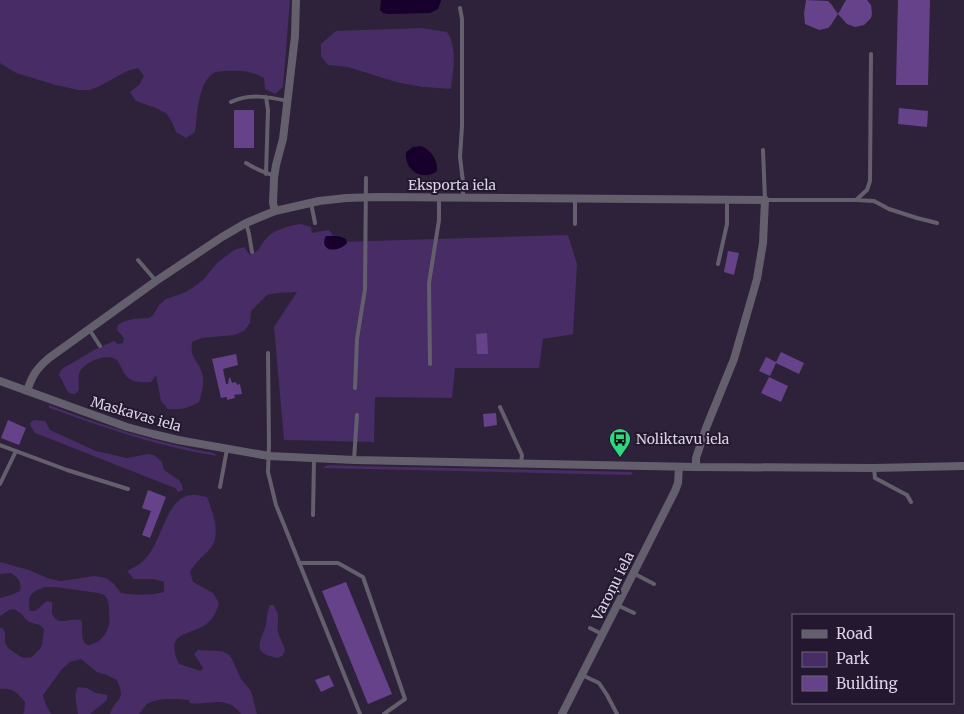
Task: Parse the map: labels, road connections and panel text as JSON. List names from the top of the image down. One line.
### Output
{"streets":{"street":["Eksporta iela","Maskavas iela","Varoņu iela"]},"crossings":[["Eksporta iela","Maskavas iela"]],"places":{"bus stop":["Noliktavu iela"]},"legend":["Road","Park","Building"]}
